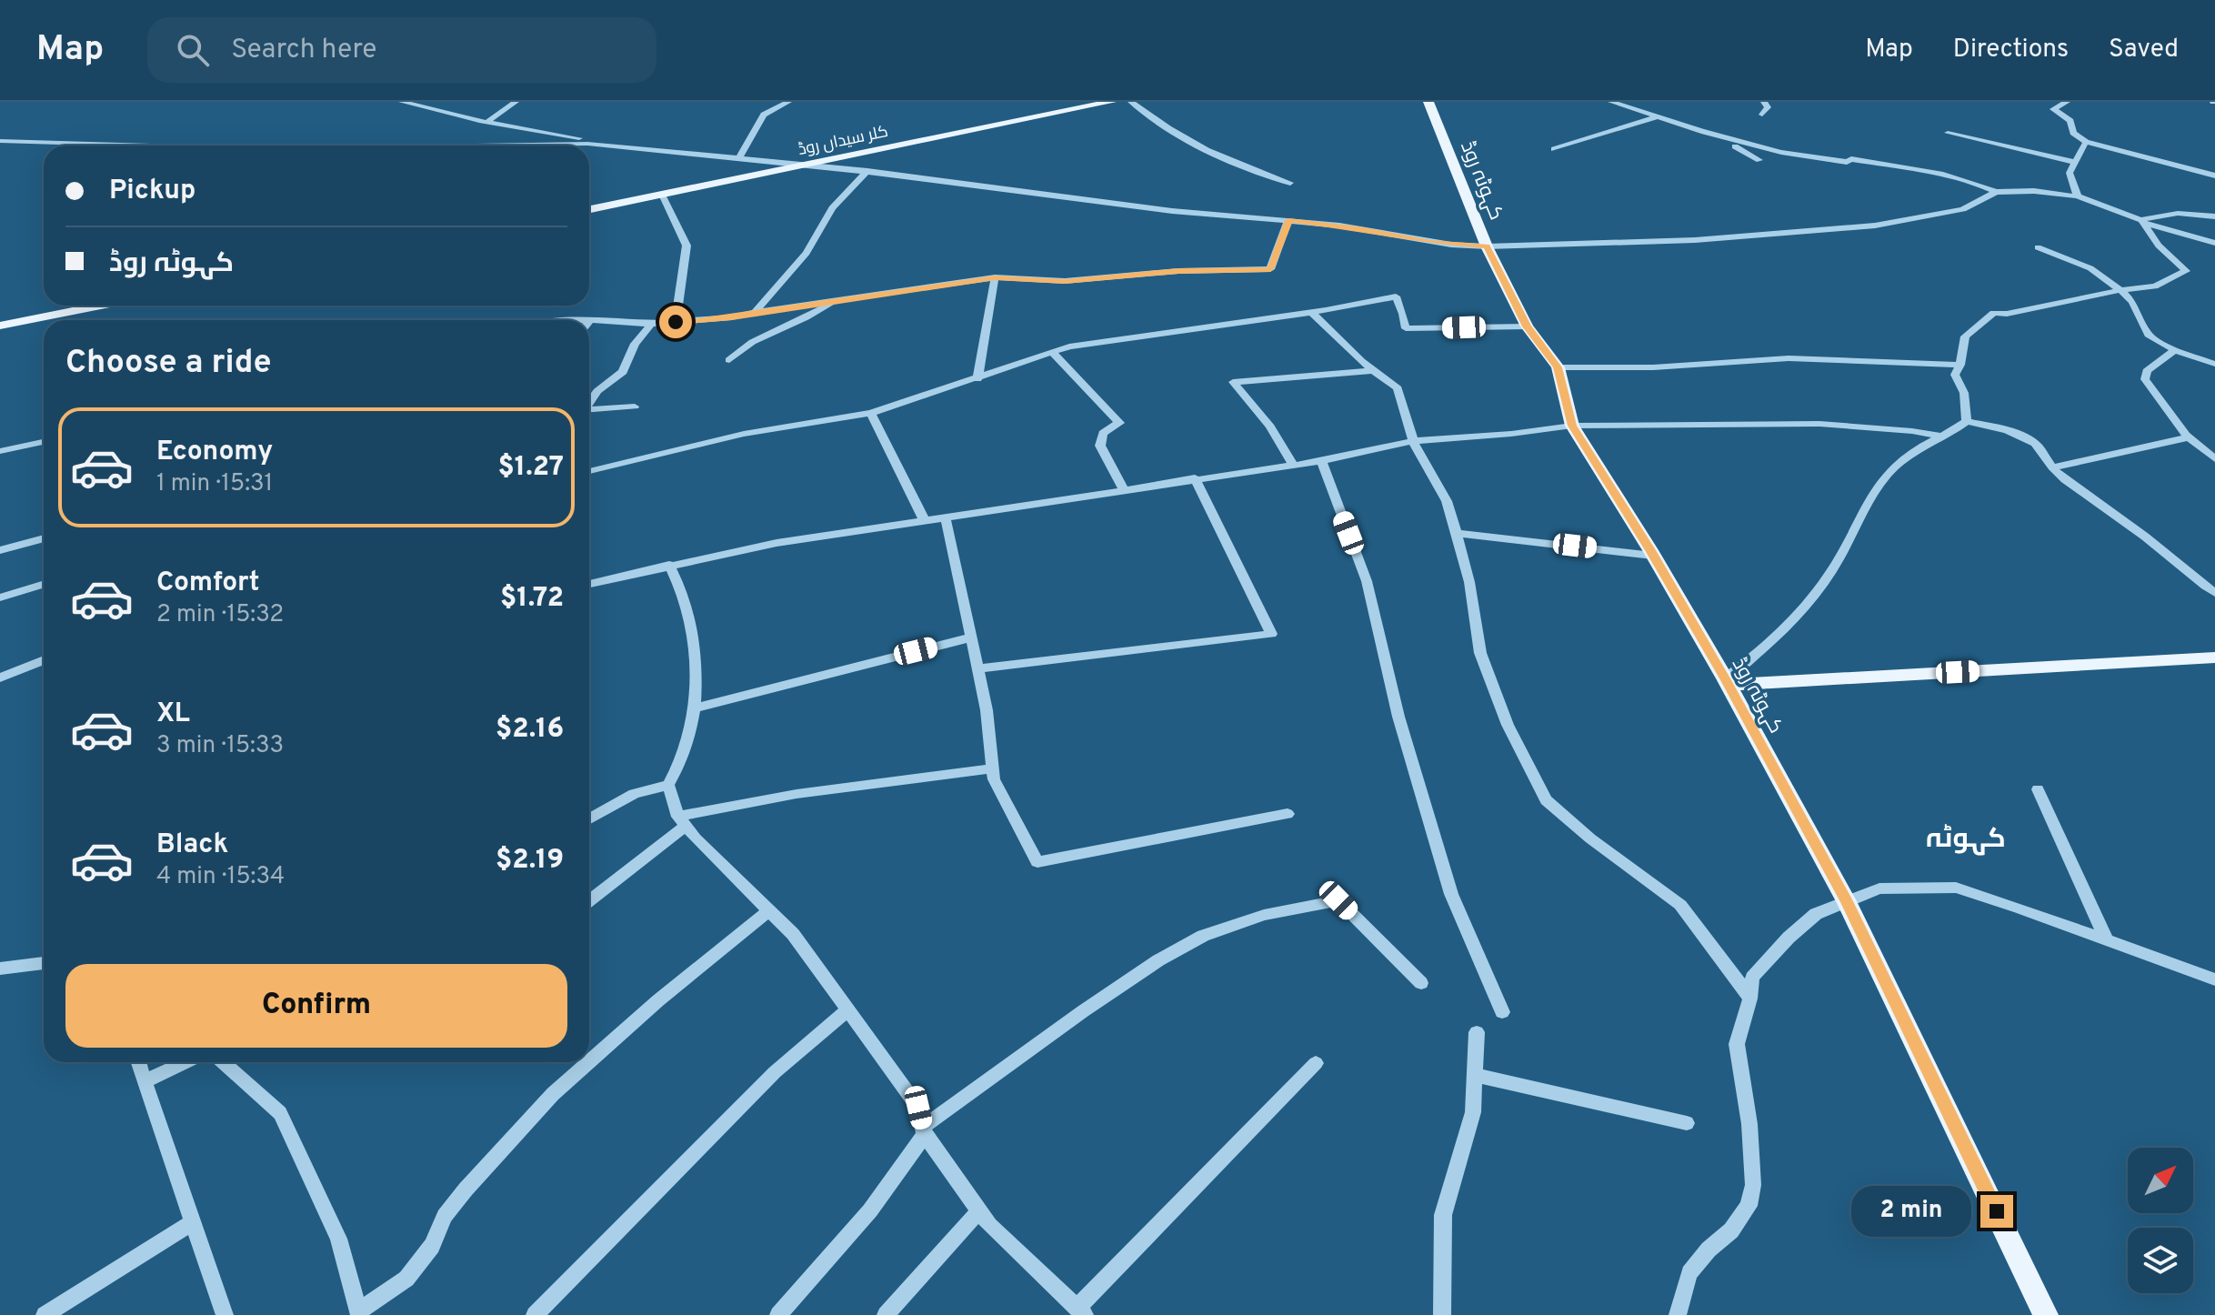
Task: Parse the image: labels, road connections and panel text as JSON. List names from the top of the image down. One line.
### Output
{"streets":{"main road":["کلر سیداں روڈ","کہوٹہ روڈ"]},"districts":["کہوٹہ"],"north":"top right","page":{"header":"Map","search":"Search here","nav":["Map","Directions","Saved"],"banner":["Pickup","کہوٹہ روڈ"],"heading":"Choose a ride","list":[{"name":"Economy","note":"1 min · 15:31","value":"$1.27"},{"name":"Comfort","note":"2 min · 15:32","value":"$1.72"},{"name":"XL","note":"3 min · 15:33","value":"$2.16"},{"name":"Black","note":"4 min · 15:34","value":"$2.19"}],"buttons":"Confirm","bubble":"2 min"}}
